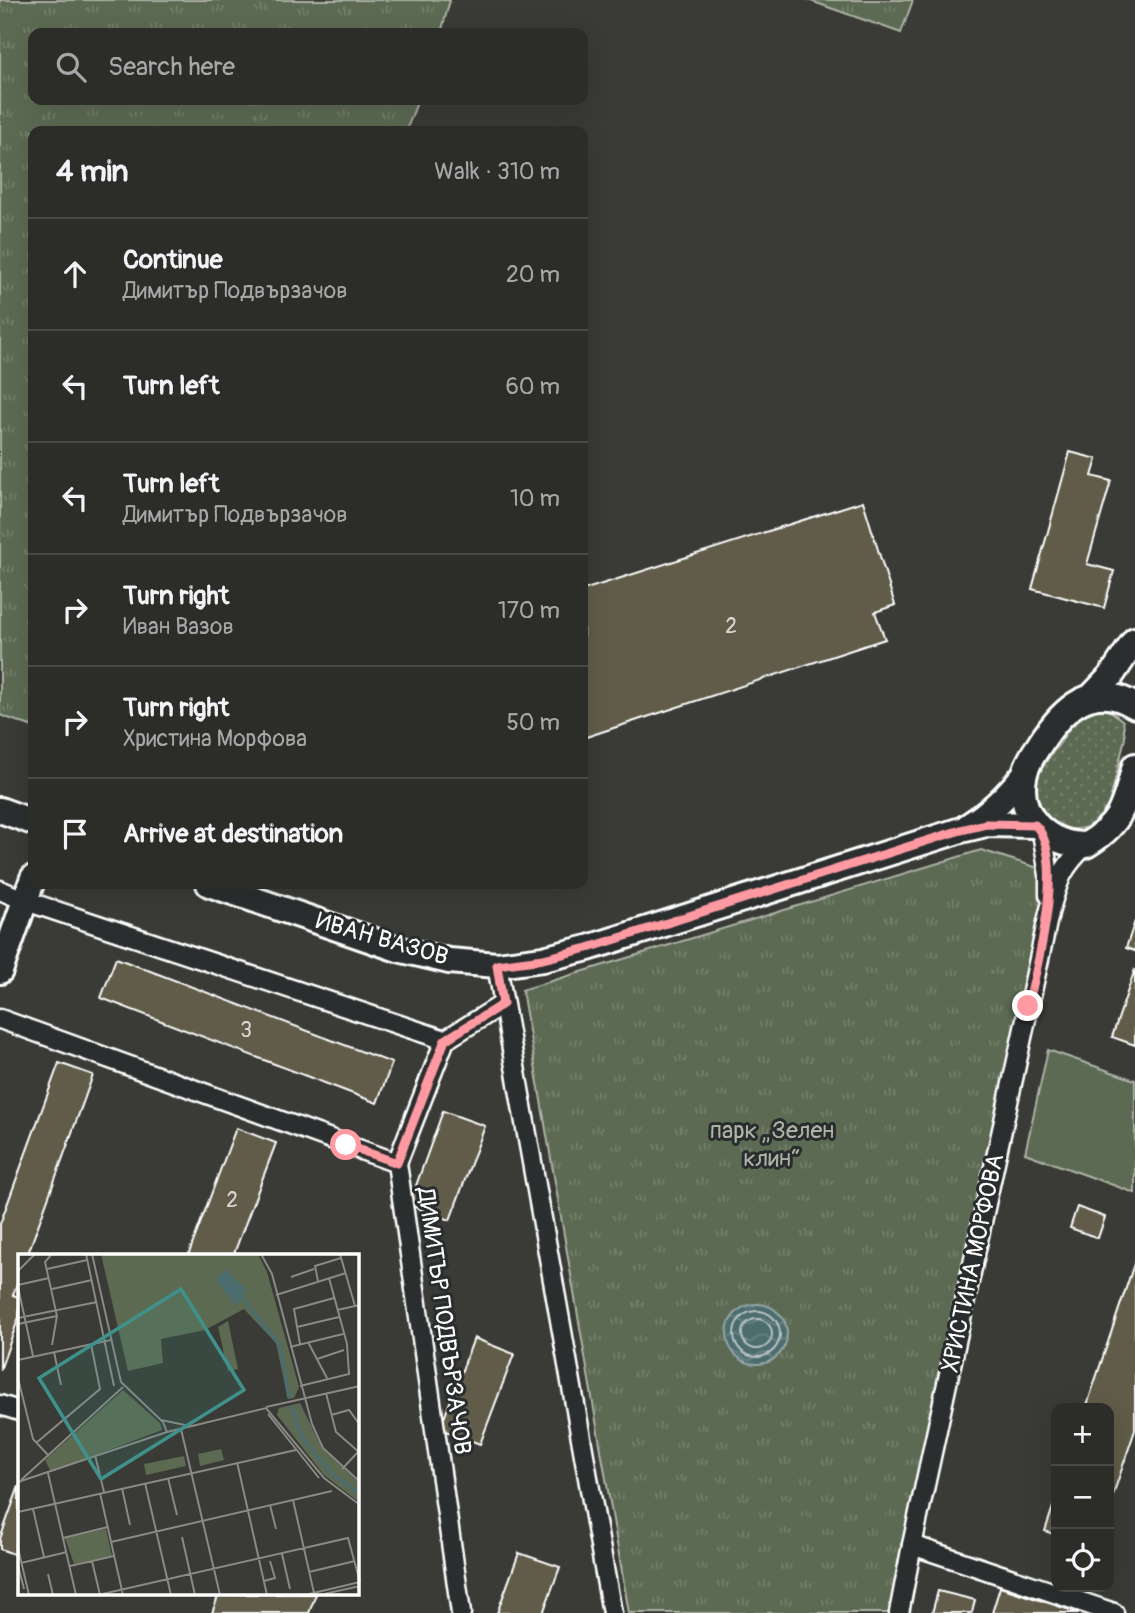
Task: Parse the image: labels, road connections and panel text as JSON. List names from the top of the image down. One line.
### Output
{"streets":{"main road":["ИВАН ВАЗОВ"],"street":["ХРИСТИНА МОРФОВА","ДИМИТЪР ПОДВЪРЗАЧОВ"]},"crossings":[["ИВАН ВАЗОВ","ХРИСТИНА МОРФОВА"]],"parks":["парк „Зелен клин“"],"house_numbers":["2","3","2"],"page":{"search":"Search here","heading":["4 min","Walk · 310 m"],"list":[["Continue","Димитър Подвързачов","20 m"],["Turn left","60 m"],["Turn left","Димитър Подвързачов","10 m"],["Turn right","Иван Вазов","170 m"],["Turn right","Христина Морфова","50 m"],"Arrive at destination"],"map_buttons":["+","−"]}}
